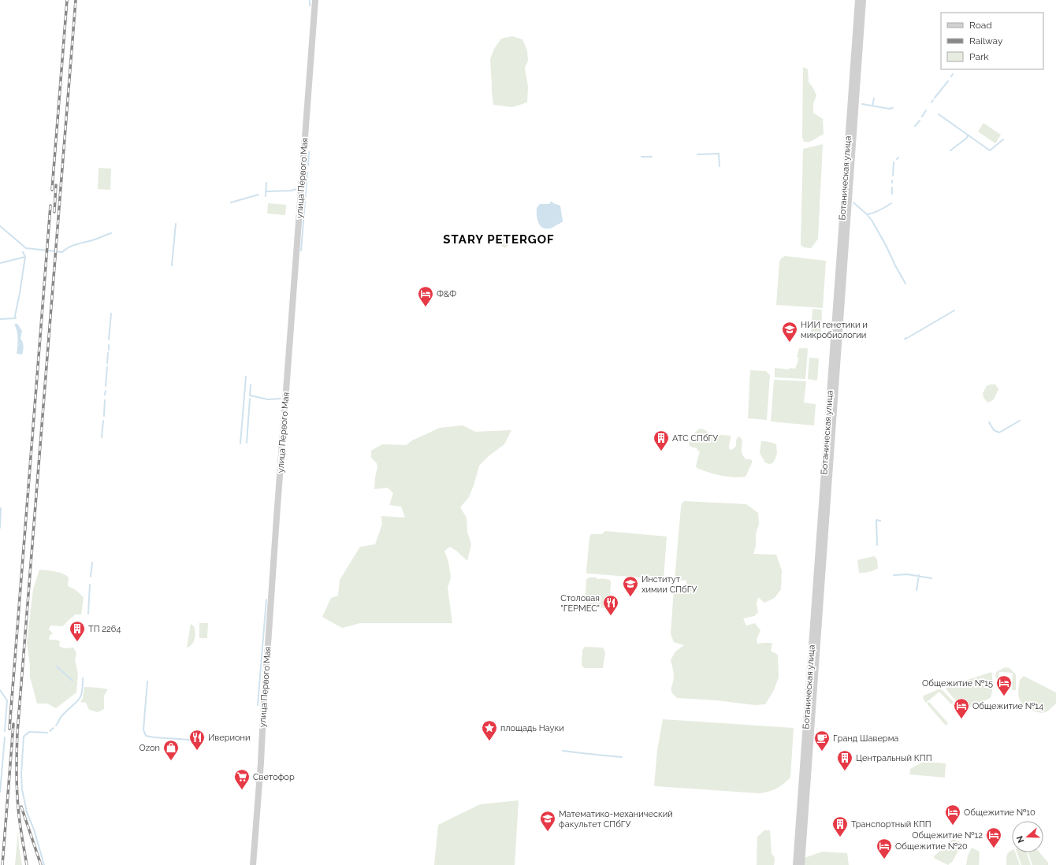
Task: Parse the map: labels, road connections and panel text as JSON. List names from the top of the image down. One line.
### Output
{"streets":{"street":["улица Первого Мая","Ботаническая улица"]},"districts":["STARY PETERGOF"],"places":{"hotel":["Ф&Ф","Общежитие №15","Общежитие №14","Общежитие №10","Общежитие №12","Общежитие №20"],"school or university":["НИИ генетики и микробиологии","Институт химии СПбГУ","Математико-механический факультет СПбГУ"],"building":["АТС СПбГУ","ТП 2264","Центральный КПП","Транспортный КПП"],"restaurant":["Столовая \"ГЕРМЕС\"","Ивериони"],"place":["площадь Науки"],"cafe":["Гранд Шаверма"],"shop":["Ozon"],"supermarket":["Светофор"]},"legend":["Road","Railway","Park"],"north":"left"}
